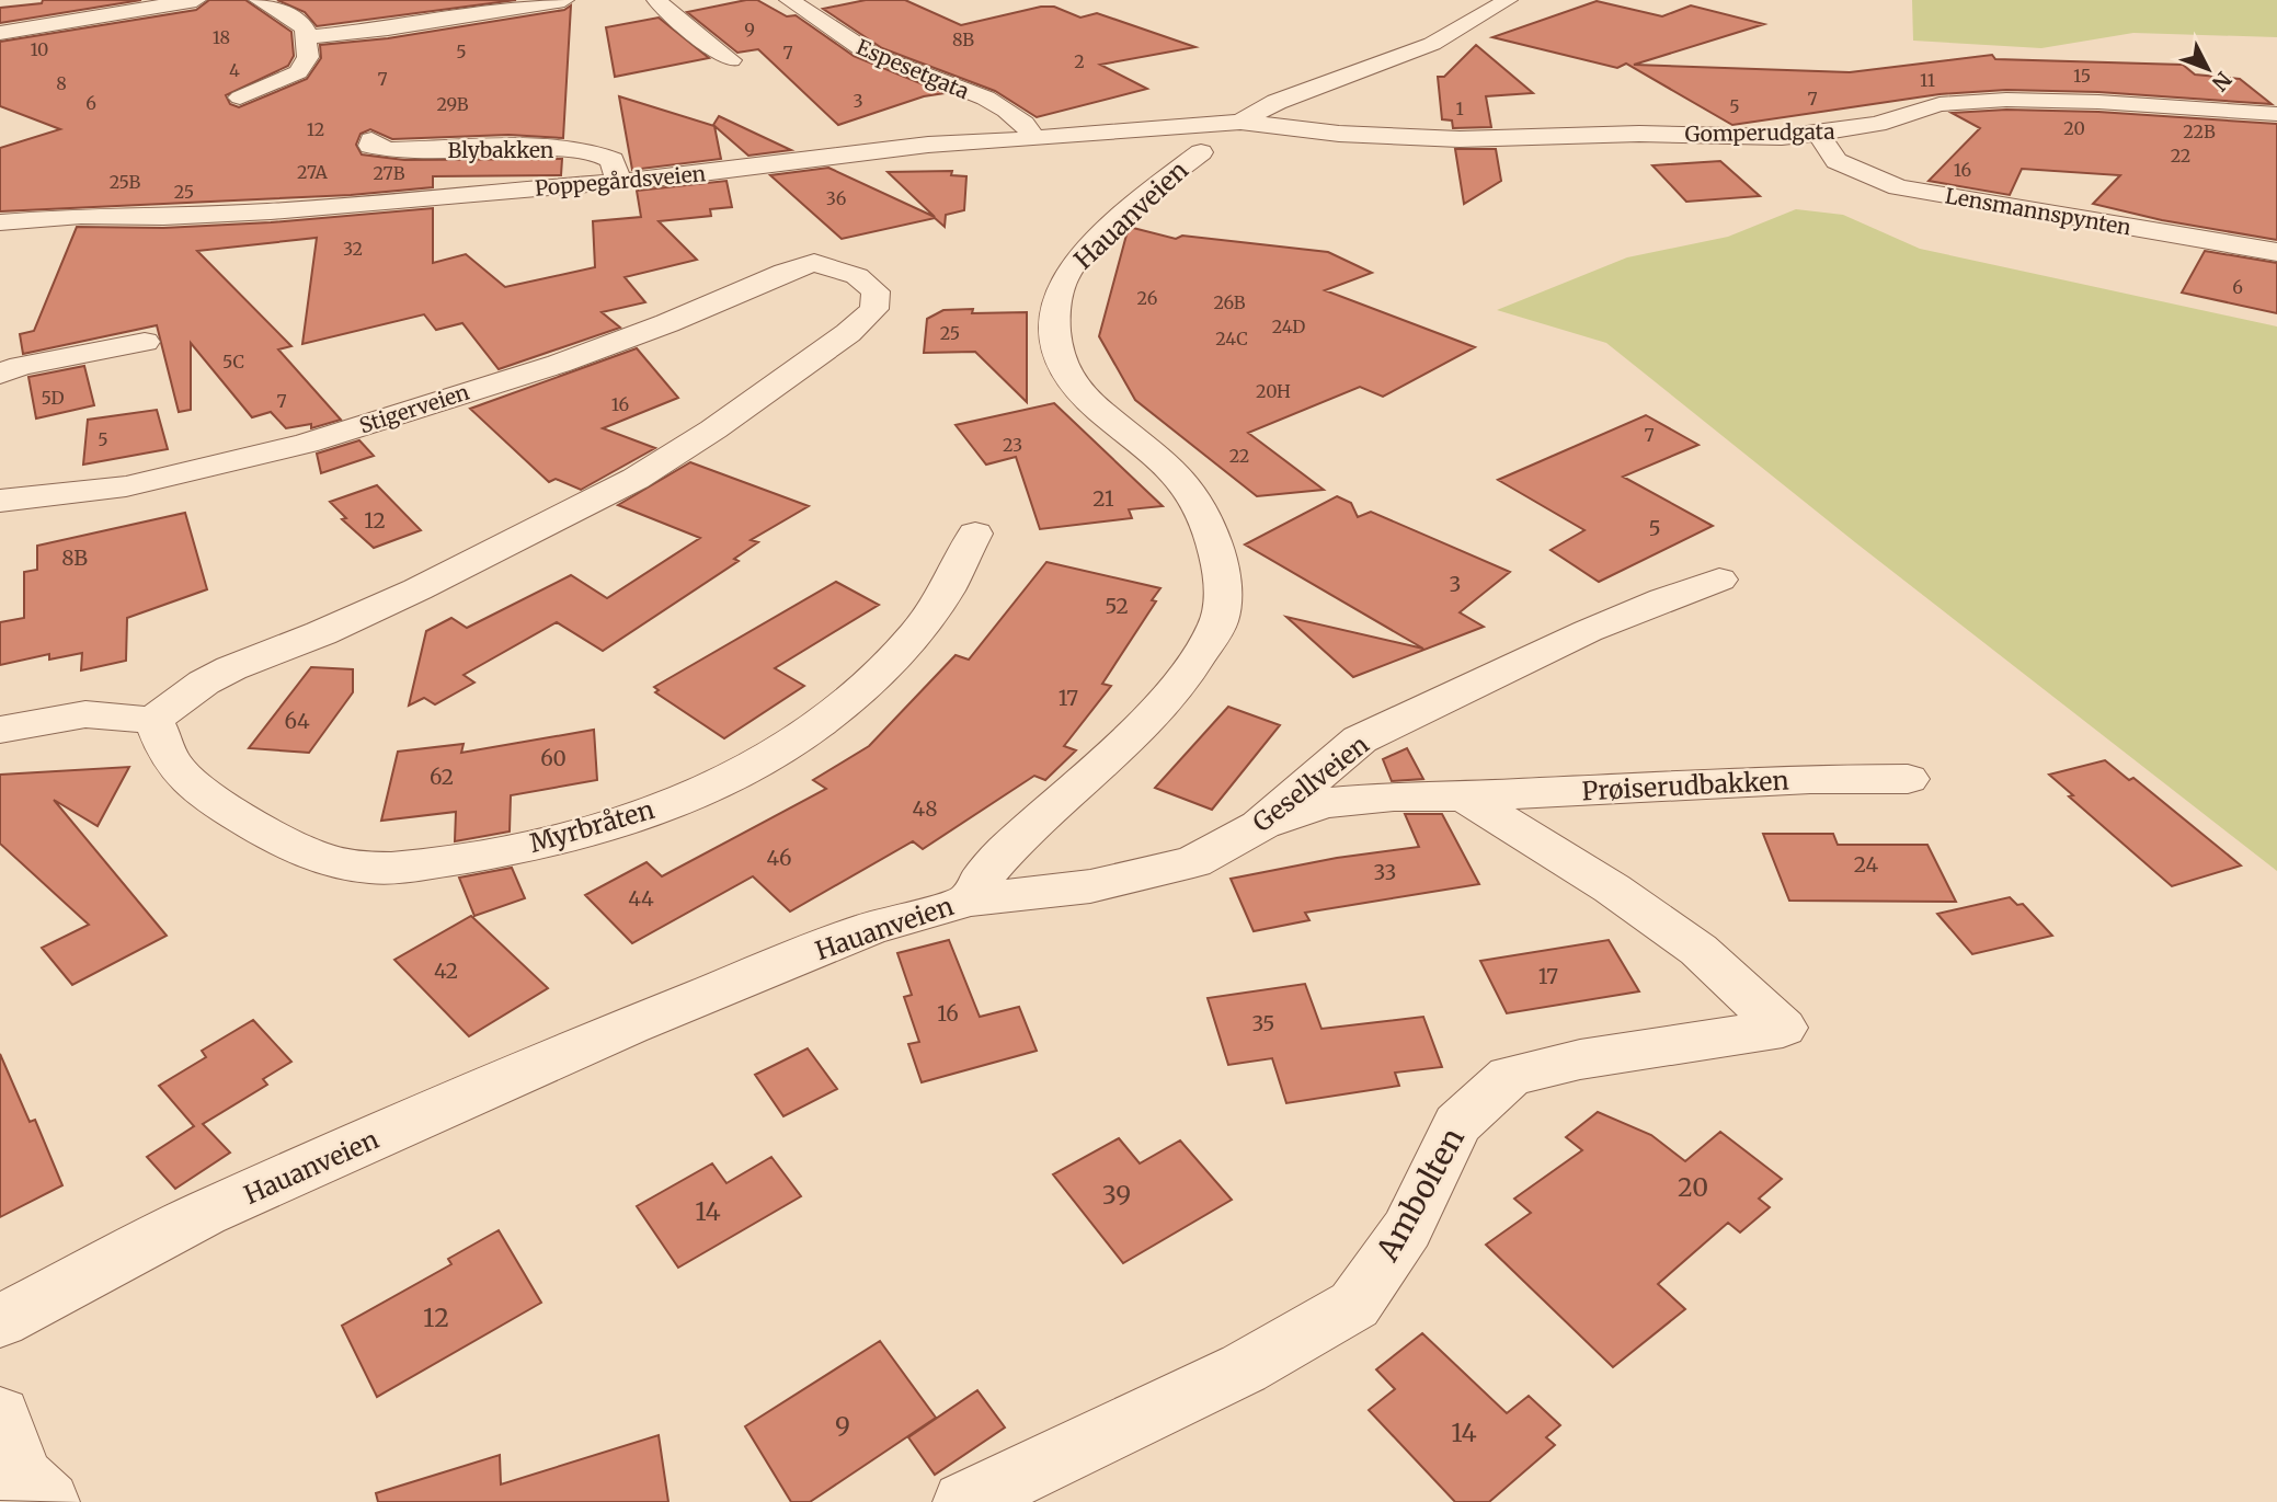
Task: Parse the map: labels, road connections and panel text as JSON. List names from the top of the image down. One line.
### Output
{"streets":{"street":["Espesetgata","Gomperudgata","Blybakken","Poppegårdsveien","Lensmannspynten","Hauanveien","Stigerveien","Gesellveien","Prøiserudbakken","Myrbråten","Ambolten"]},"crossings":[["Espesetgata","Poppegårdsveien"],["Gomperudgata","Poppegårdsveien"],["Gomperudgata","Lensmannspynten"],["Blybakken","Poppegårdsveien"],["Hauanveien","Gesellveien"],["Stigerveien","Myrbråten"],["Gesellveien","Prøiserudbakken"],["Prøiserudbakken","Ambolten"]],"house_numbers":["9","18","8B","10","5","7","2","4","15","7","11","8","7","3","6","29B","5","1","20","12","22B","22","16","27A","27B","25B","25","36","32","6","26","26B","24D","25","24C","5C","20H","5D","7","16","7","5","23","22","21","12","5","8B","3","52","17","64","60","62","48","46","24","33","44","42","17","16","35","20","39","14","12","9","14"],"north":"bottom right"}
